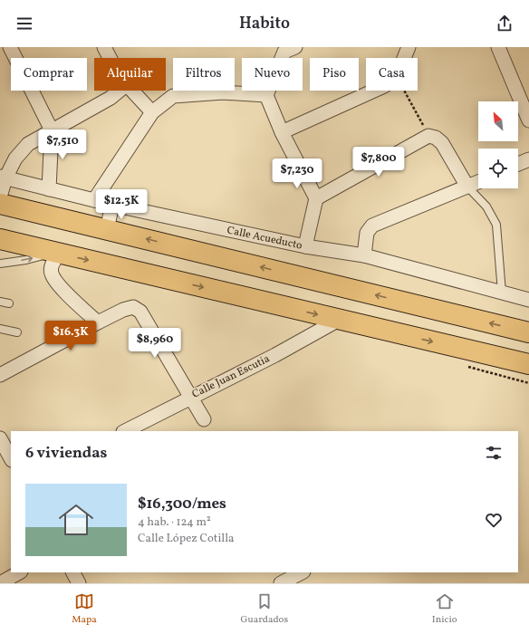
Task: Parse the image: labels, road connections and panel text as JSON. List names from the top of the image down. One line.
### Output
{"streets":{"street":["Calle Acueducto","Calle Juan Escutia"]},"north":"top left","page":{"header":"Habito","chip":["Comprar","Alquilar","Filtros","Nuevo","Piso","Casa"],"price":["$7,510","$7,800","$7,230","$12.3K","$16.3K","$8,960"],"heading":"6 viviendas","list":[{"name":"$16,300/mes","note":"4 hab. · 124 m² · Calle López Cotilla"}],"tabs":["Mapa","Guardados","Inicio"]}}
